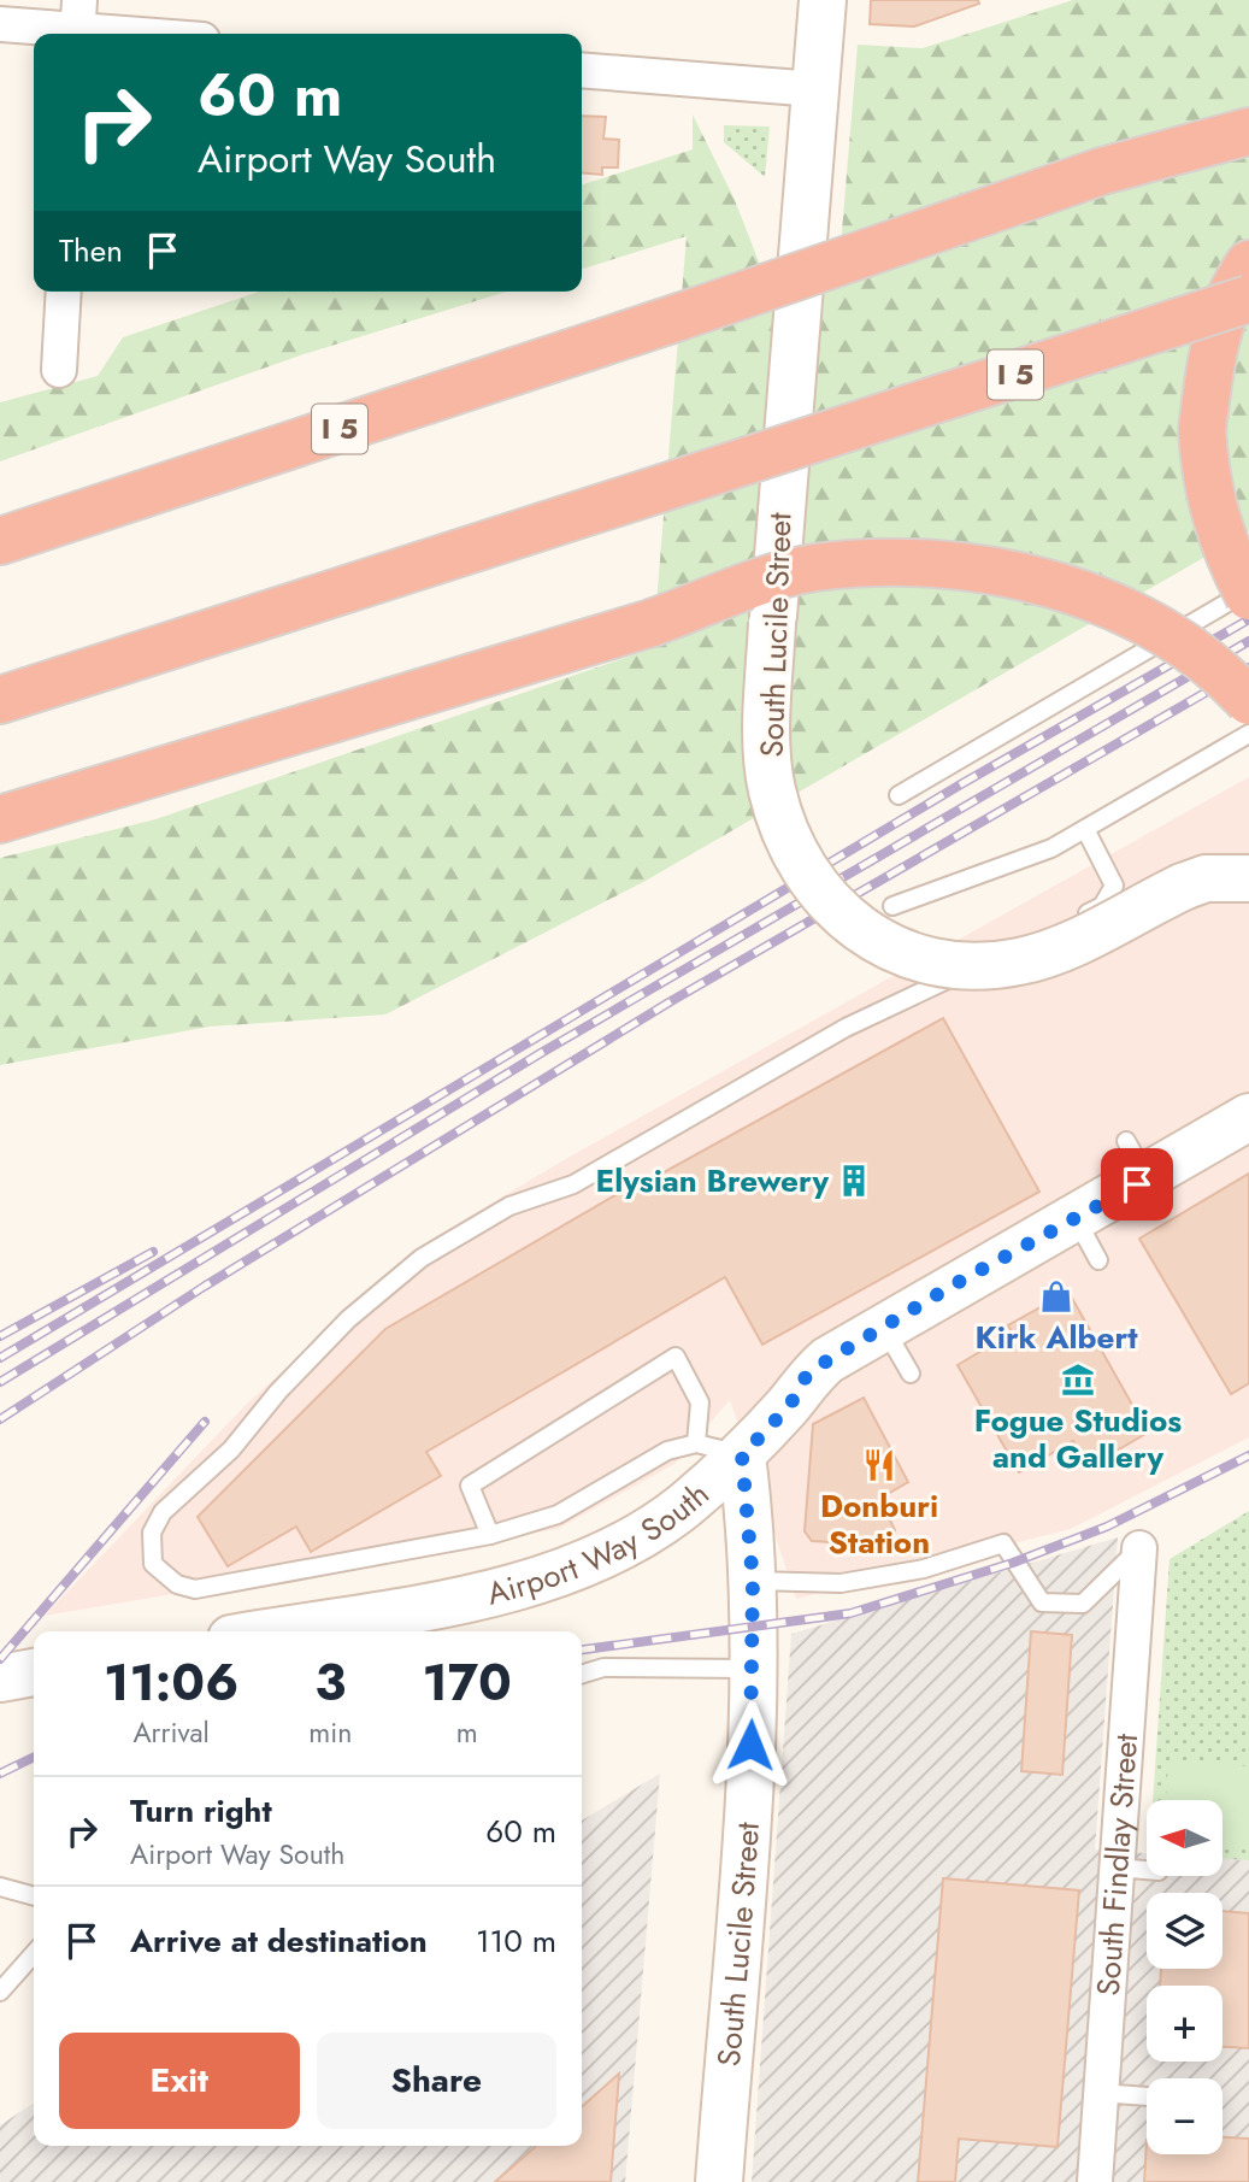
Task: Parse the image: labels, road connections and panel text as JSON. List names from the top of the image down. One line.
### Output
{"streets":{"highway":["I 5"],"street":["South Lucile Street","Airport Way South","South Findlay Street"]},"crossings":[["South Lucile Street","Airport Way South"]],"places":{"building":["Elysian Brewery"],"shop":["Kirk Albert"],"museum":["Fogue Studios and Gallery"],"restaurant":["Donburi Station"]},"north":"left","page":{"turn":["60 m","Airport Way South"],"then":"Then","eta":["11:06","Arrival","3","min","170","m"],"list":[{"name":"Turn right","note":"Airport Way South","value":"60 m"},{"name":"Arrive at destination","value":"110 m"}],"map_buttons":["+","−"],"buttons":["Exit","Share"]}}
